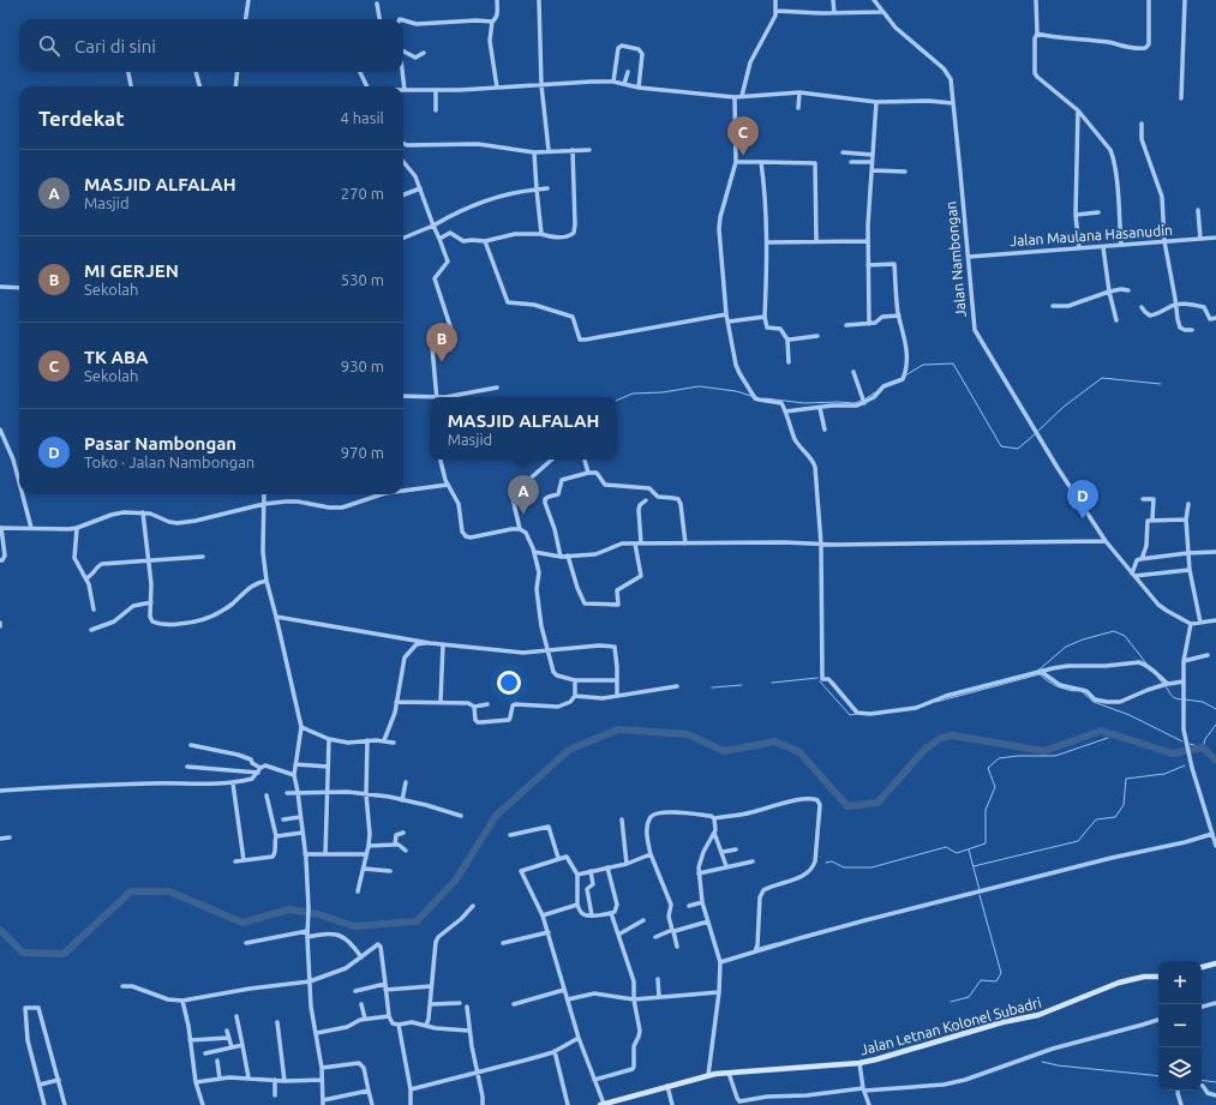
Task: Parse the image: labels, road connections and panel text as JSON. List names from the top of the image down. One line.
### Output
{"streets":{"main road":["Jalan Letnan Kolonel Subadri"],"street":["Jalan Maulana Hasanudin","Jalan Nambongan"]},"crossings":[["Jalan Maulana Hasanudin","Jalan Nambongan"]],"page":{"search":"Cari di sini","heading":["Terdekat","4 hasil"],"pins":["C","B","A","D"],"list":[{"mark":"A","name":"MASJID ALFALAH","note":"Masjid","value":"270 m"},{"mark":"B","name":"MI GERJEN","note":"Sekolah","value":"530 m"},{"mark":"C","name":"TK ABA","note":"Sekolah","value":"930 m"},{"mark":"D","name":"Pasar Nambongan","note":"Toko · Jalan Nambongan","value":"970 m"}],"popup":["MASJID ALFALAH","Masjid"],"map_buttons":["+","−"]}}
